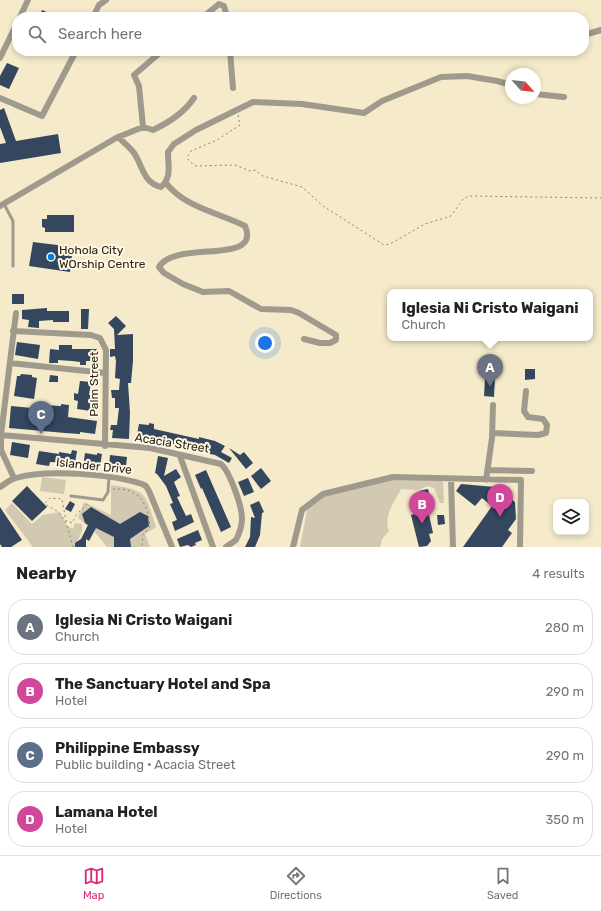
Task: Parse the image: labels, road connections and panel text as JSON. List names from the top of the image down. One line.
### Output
{"streets":{"street":["Palm Street","Acacia Street","Islander Drive"]},"crossings":[["Palm Street","Acacia Street"]],"places":["Hohola City WOrship Centre"],"north":"bottom right","page":{"search":"Search here","popup":["Iglesia Ni Cristo Waigani","Church"],"pins":["A","C","D","B"],"heading":["Nearby","4 results"],"list":[{"mark":"A","name":"Iglesia Ni Cristo Waigani","note":"Church","value":"280 m"},{"mark":"B","name":"The Sanctuary Hotel and Spa","note":"Hotel","value":"290 m"},{"mark":"C","name":"Philippine Embassy","note":"Public building · Acacia Street","value":"290 m"},{"mark":"D","name":"Lamana Hotel","note":"Hotel","value":"350 m"}],"nav":["Map","Directions","Saved"]}}
